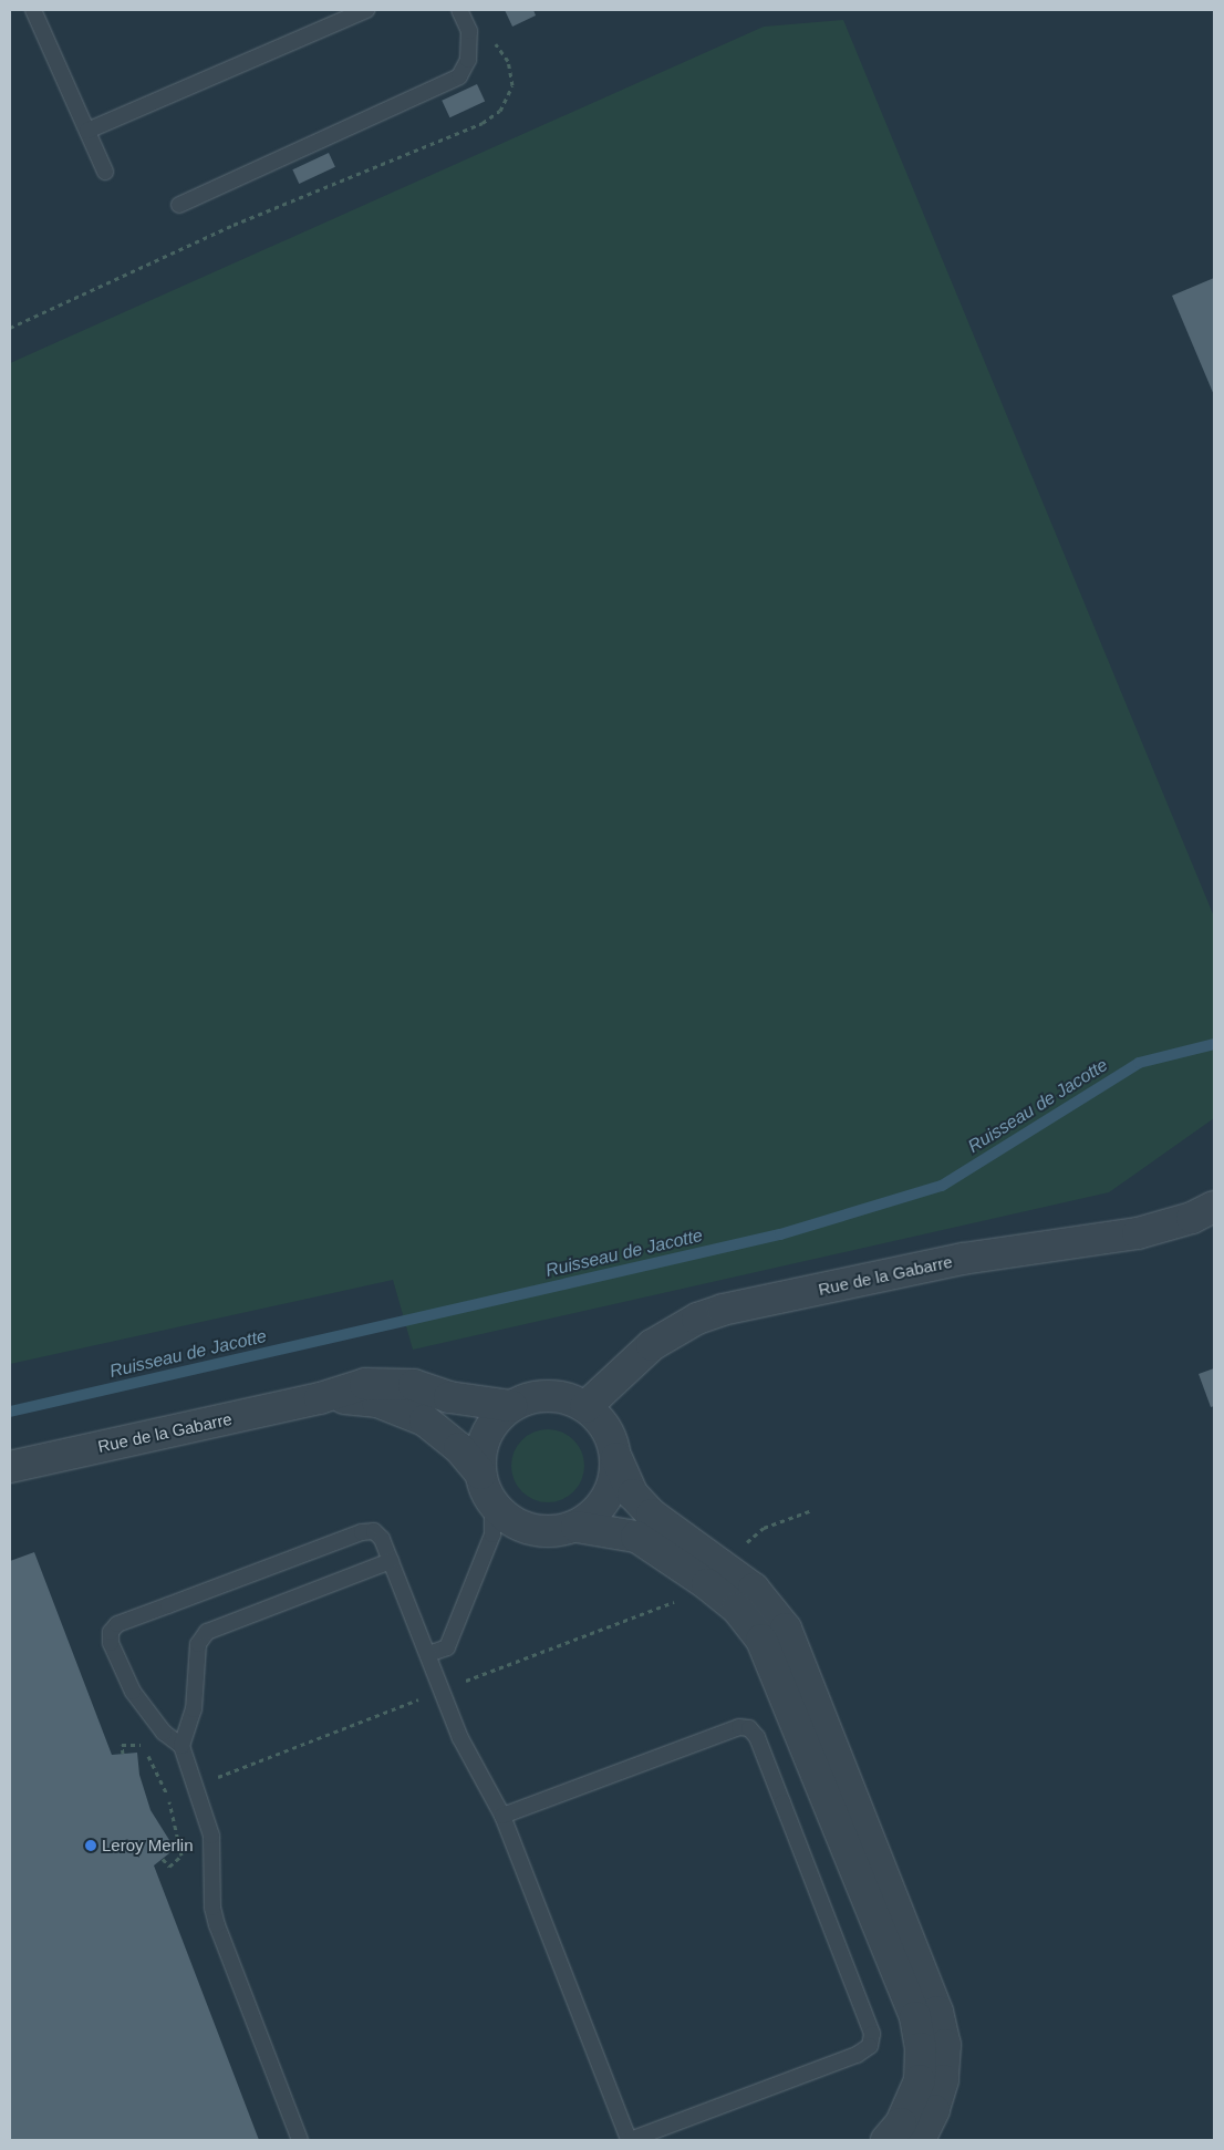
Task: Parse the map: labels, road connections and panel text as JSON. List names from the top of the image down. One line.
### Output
{"streets":{"street":["Rue de la Gabarre"]},"water":["Ruisseau de Jacotte"],"places":["Leroy Merlin"]}
